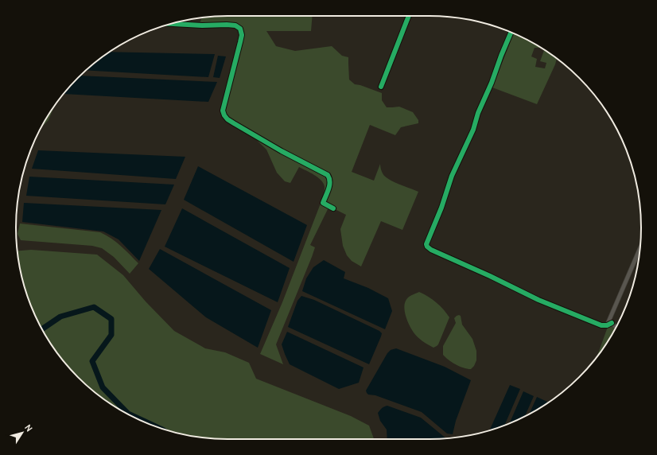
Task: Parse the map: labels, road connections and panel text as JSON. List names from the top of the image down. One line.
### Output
{"north":"top right"}
